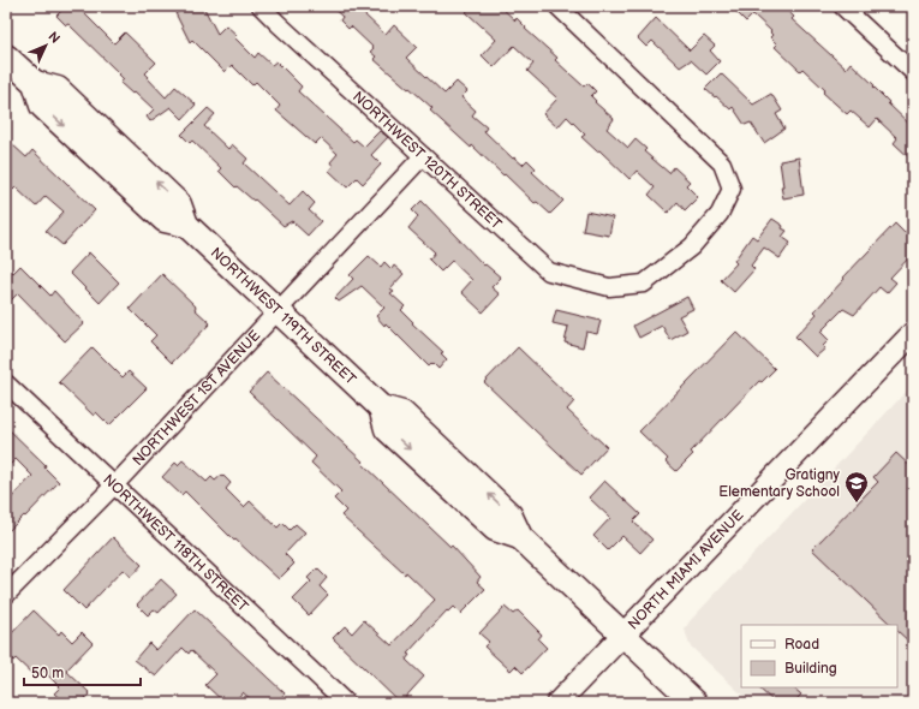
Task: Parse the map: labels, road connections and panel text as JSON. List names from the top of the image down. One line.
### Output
{"streets":{"main road":["NORTHWEST 119TH STREET"],"street":["NORTHWEST 120TH STREET","NORTHWEST 1ST AVENUE","NORTHWEST 118TH STREET","NORTH MIAMI AVENUE"]},"crossings":[["NORTHWEST 120TH STREET","NORTHWEST 1ST AVENUE"],["NORTHWEST 119TH STREET","NORTHWEST 1ST AVENUE"],["NORTHWEST 119TH STREET","NORTH MIAMI AVENUE"],["NORTHWEST 1ST AVENUE","NORTHWEST 118TH STREET"]],"places":{"school or university":["Gratigny Elementary School"]},"legend":["Road","Building"],"scale_bar":"50 m","north":"top right"}
